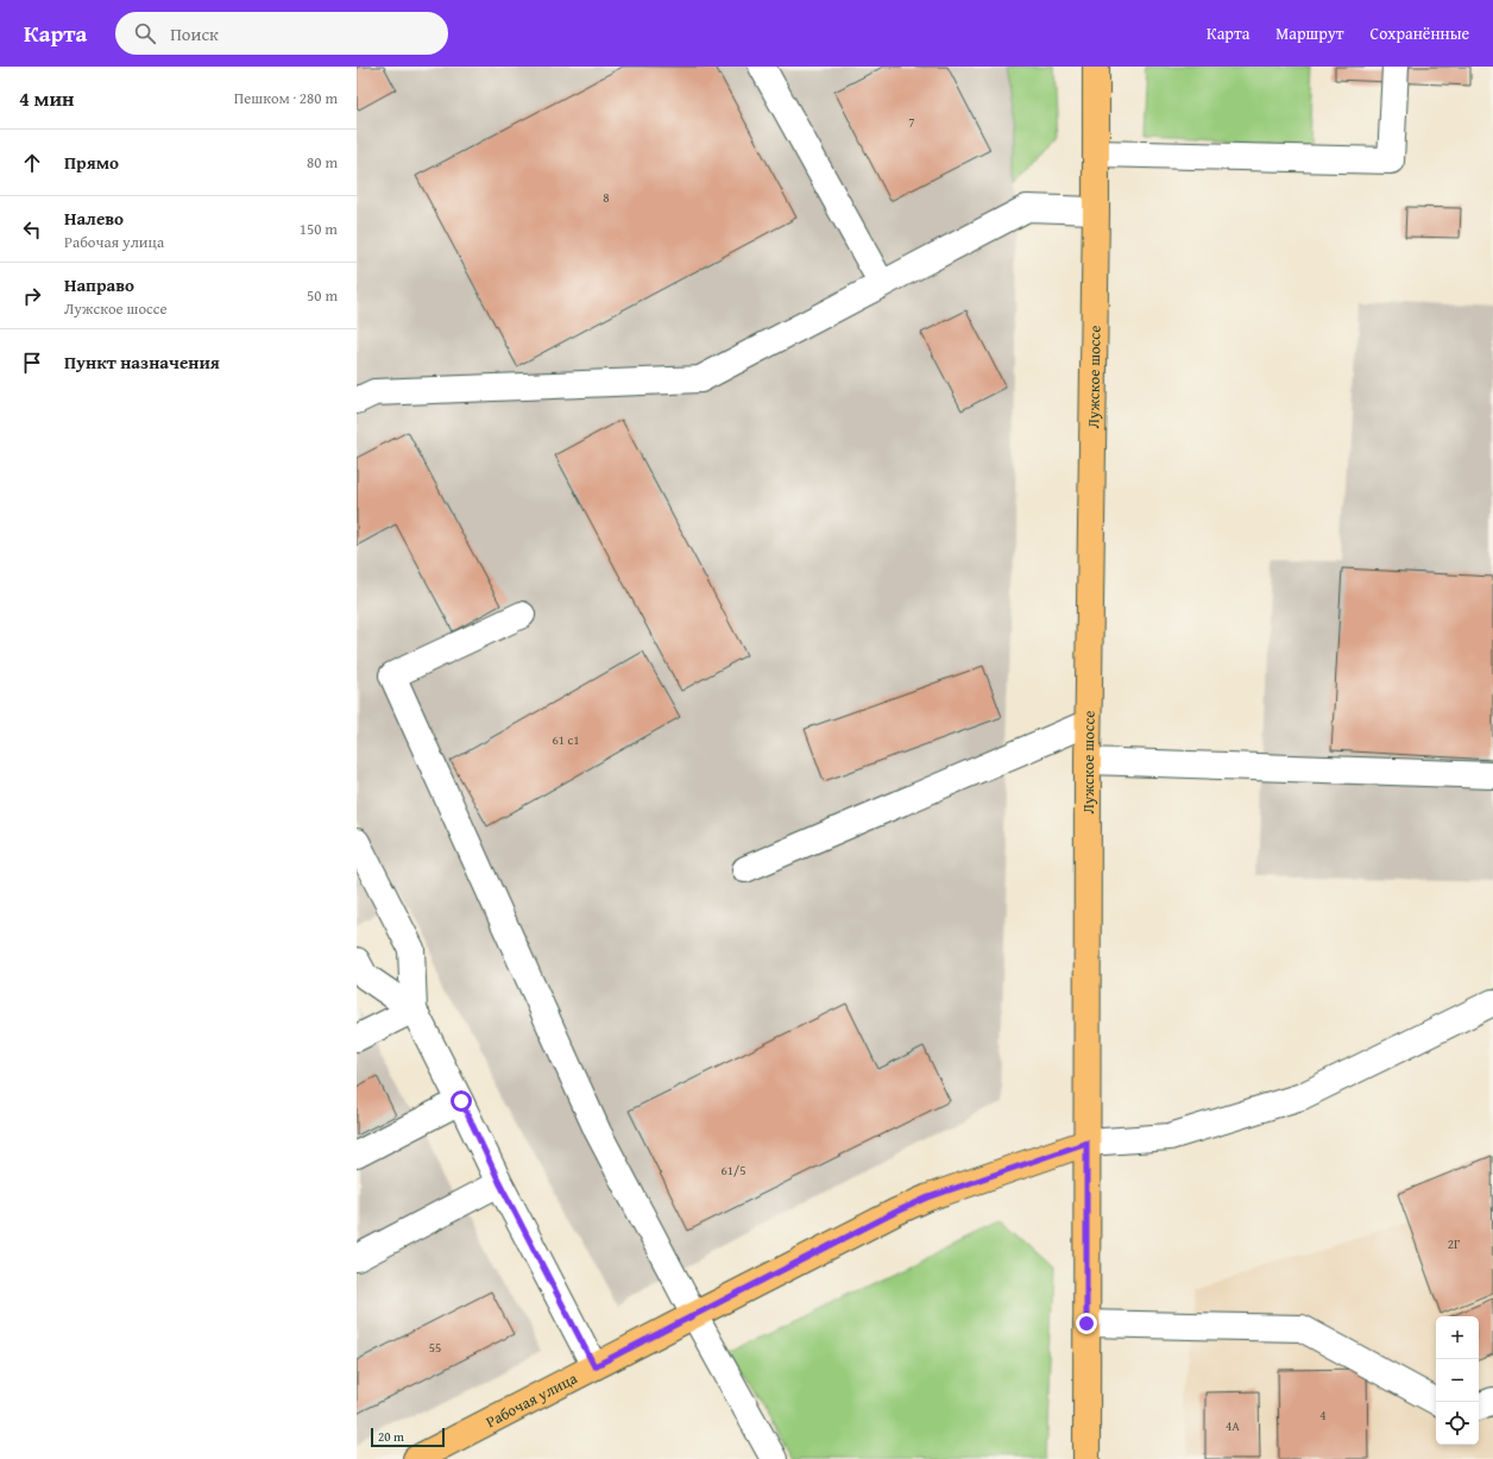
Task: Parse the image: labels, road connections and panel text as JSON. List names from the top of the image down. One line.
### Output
{"streets":{"main road":["Лужское шоссе","Рабочая улица"]},"crossings":[["Лужское шоссе","Рабочая улица"]],"house_numbers":["7","8","61 с1","61/5","2Г","55","4","4А"],"scale_bar":"20 m","page":{"header":"Карта","search":"Поиск","nav":["Карта","Маршрут","Сохранённые"],"heading":["4 мин","Пешком · 280 m"],"list":[["Прямо","80 m"],["Налево","Рабочая улица","150 m"],["Направо","Лужское шоссе","50 m"],"Пункт назначения"],"map_buttons":["+","−"],"scale":"20 m"}}
